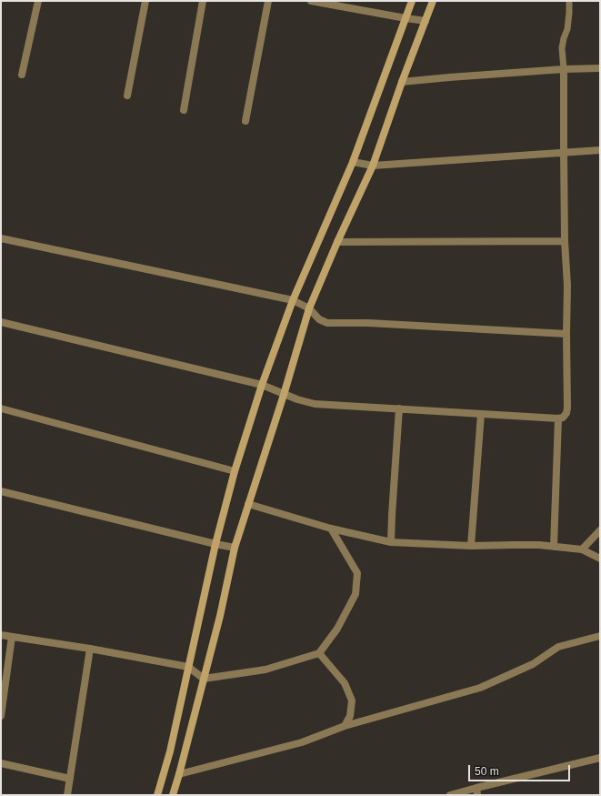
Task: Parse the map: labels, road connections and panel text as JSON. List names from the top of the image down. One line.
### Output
{"scale_bar":"50 m"}
